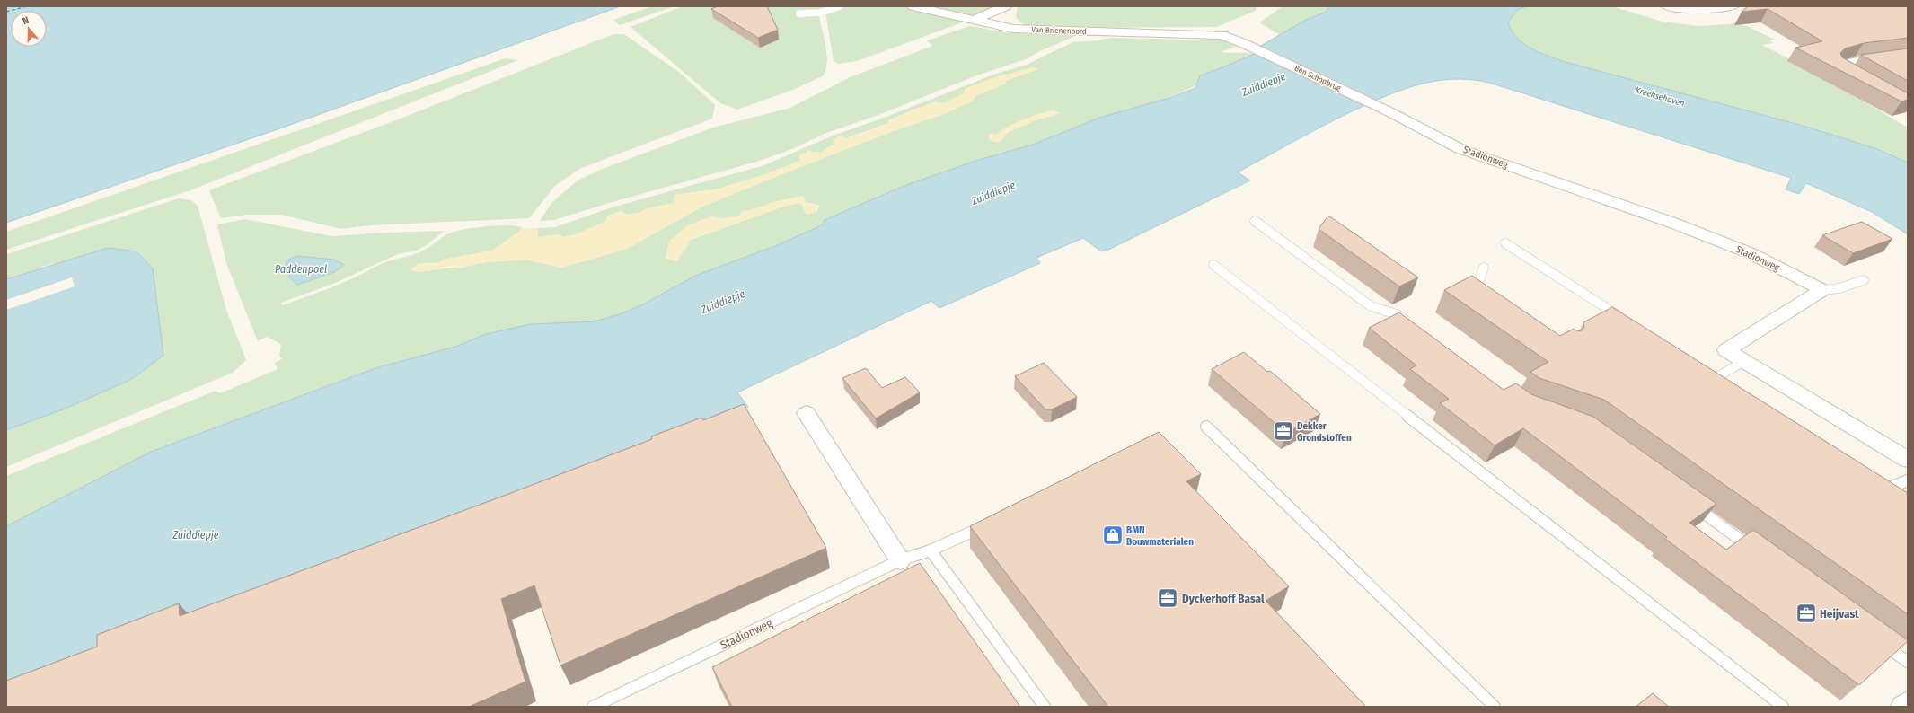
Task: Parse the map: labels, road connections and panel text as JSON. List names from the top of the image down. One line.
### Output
{"streets":{"street":["Van Brienenoord","Ben Schopbrug","Stadionweg"]},"crossings":[["Van Brienenoord","Ben Schopbrug"],["Ben Schopbrug","Stadionweg"]],"water":["Zuiddiepje","Kreeksehaven","Paddenpoel"],"places":{"office":["Dekker Grondstoffen","Dyckerhoff Basal","Heijvast"],"shop":["BMN Bouwmaterialen"]},"north":"top"}
